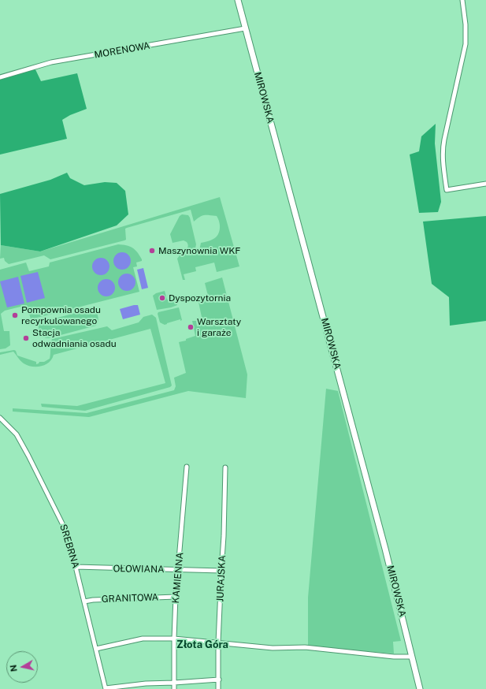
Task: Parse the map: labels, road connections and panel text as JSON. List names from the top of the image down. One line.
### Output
{"streets":{"street":["MORENOWA","MIROWSKA","SREBRNA","OŁOWIANA","KAMIENNA","JURAJSKA","GRANITOWA"]},"crossings":[["MORENOWA","MIROWSKA"],["SREBRNA","OŁOWIANA"],["SREBRNA","GRANITOWA"],["OŁOWIANA","KAMIENNA"],["OŁOWIANA","JURAJSKA"],["KAMIENNA","GRANITOWA"]],"districts":["Złota Góra"],"places":["Maszynownia WKF","Dyspozytornia","Pompownia osadu recyrkulowanego","Warsztaty i garaże","Stacja odwadniania osadu"],"north":"left"}
